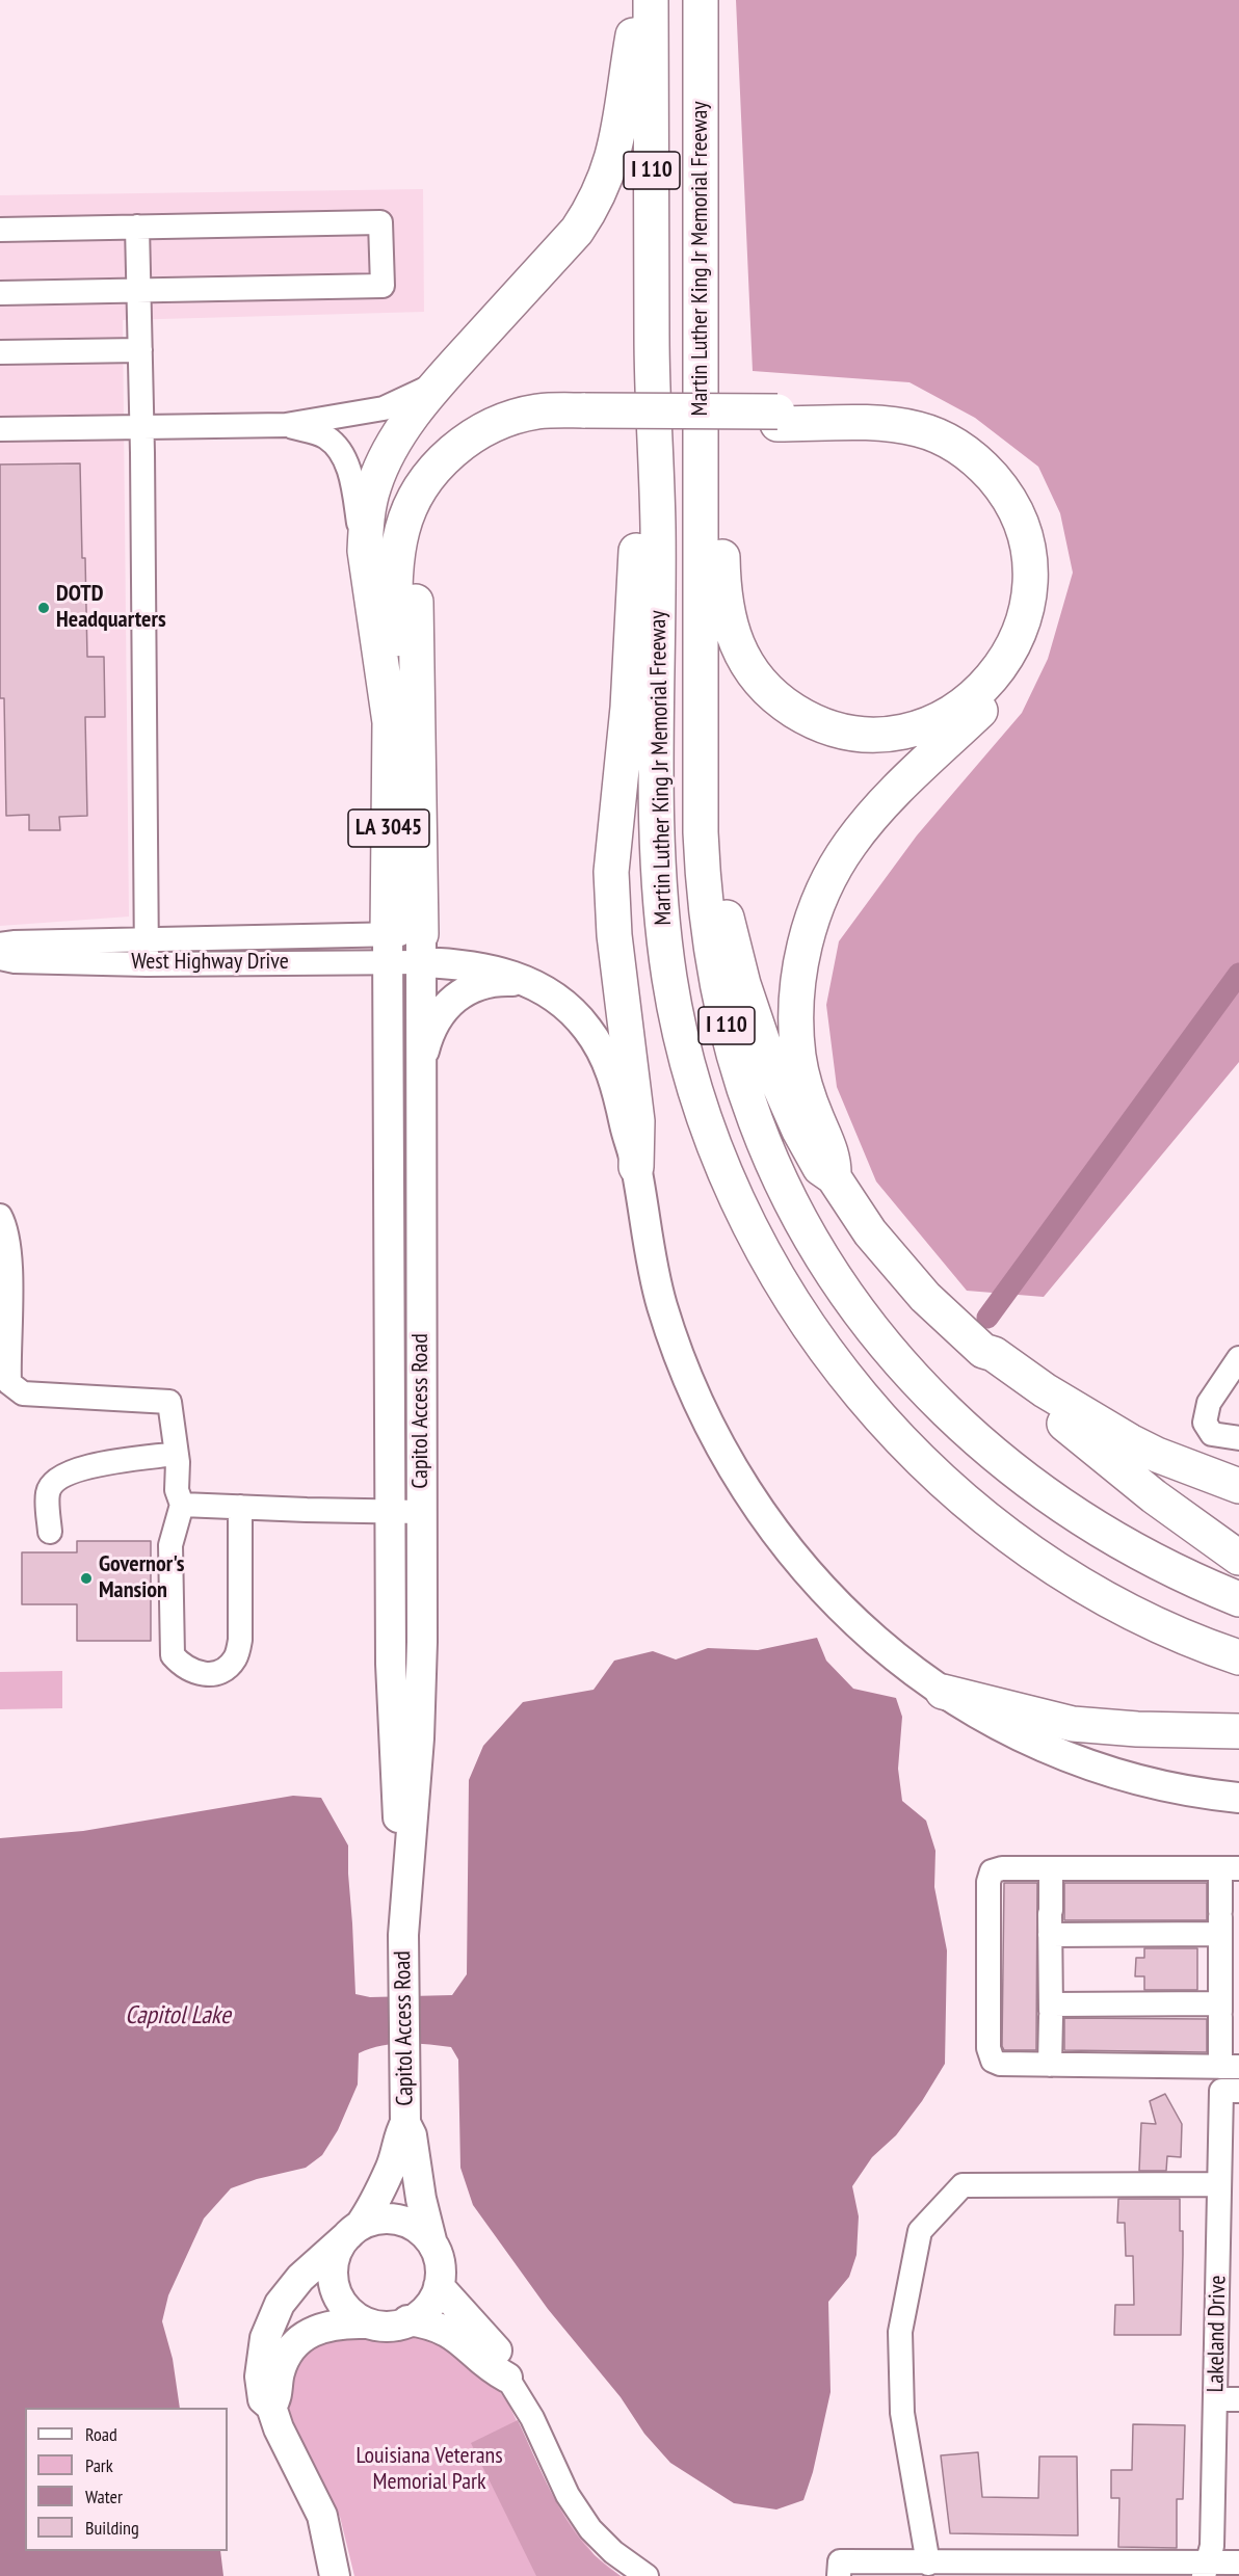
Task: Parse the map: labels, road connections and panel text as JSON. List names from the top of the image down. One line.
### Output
{"streets":{"highway":["I 110","Martin Luther King Jr Memorial Freeway","LA 3045"],"main road":["Capitol Access Road"],"street":["West Highway Drive","Lakeland Drive"]},"crossings":[["LA 3045","West Highway Drive"],["LA 3045","Capitol Access Road"],["West Highway Drive","Capitol Access Road"]],"water":["Capitol Lake"],"parks":["Louisiana Veterans Memorial Park"],"places":["DOTD Headquarters","Governor's Mansion"],"legend":["Road","Park","Water","Building"]}
